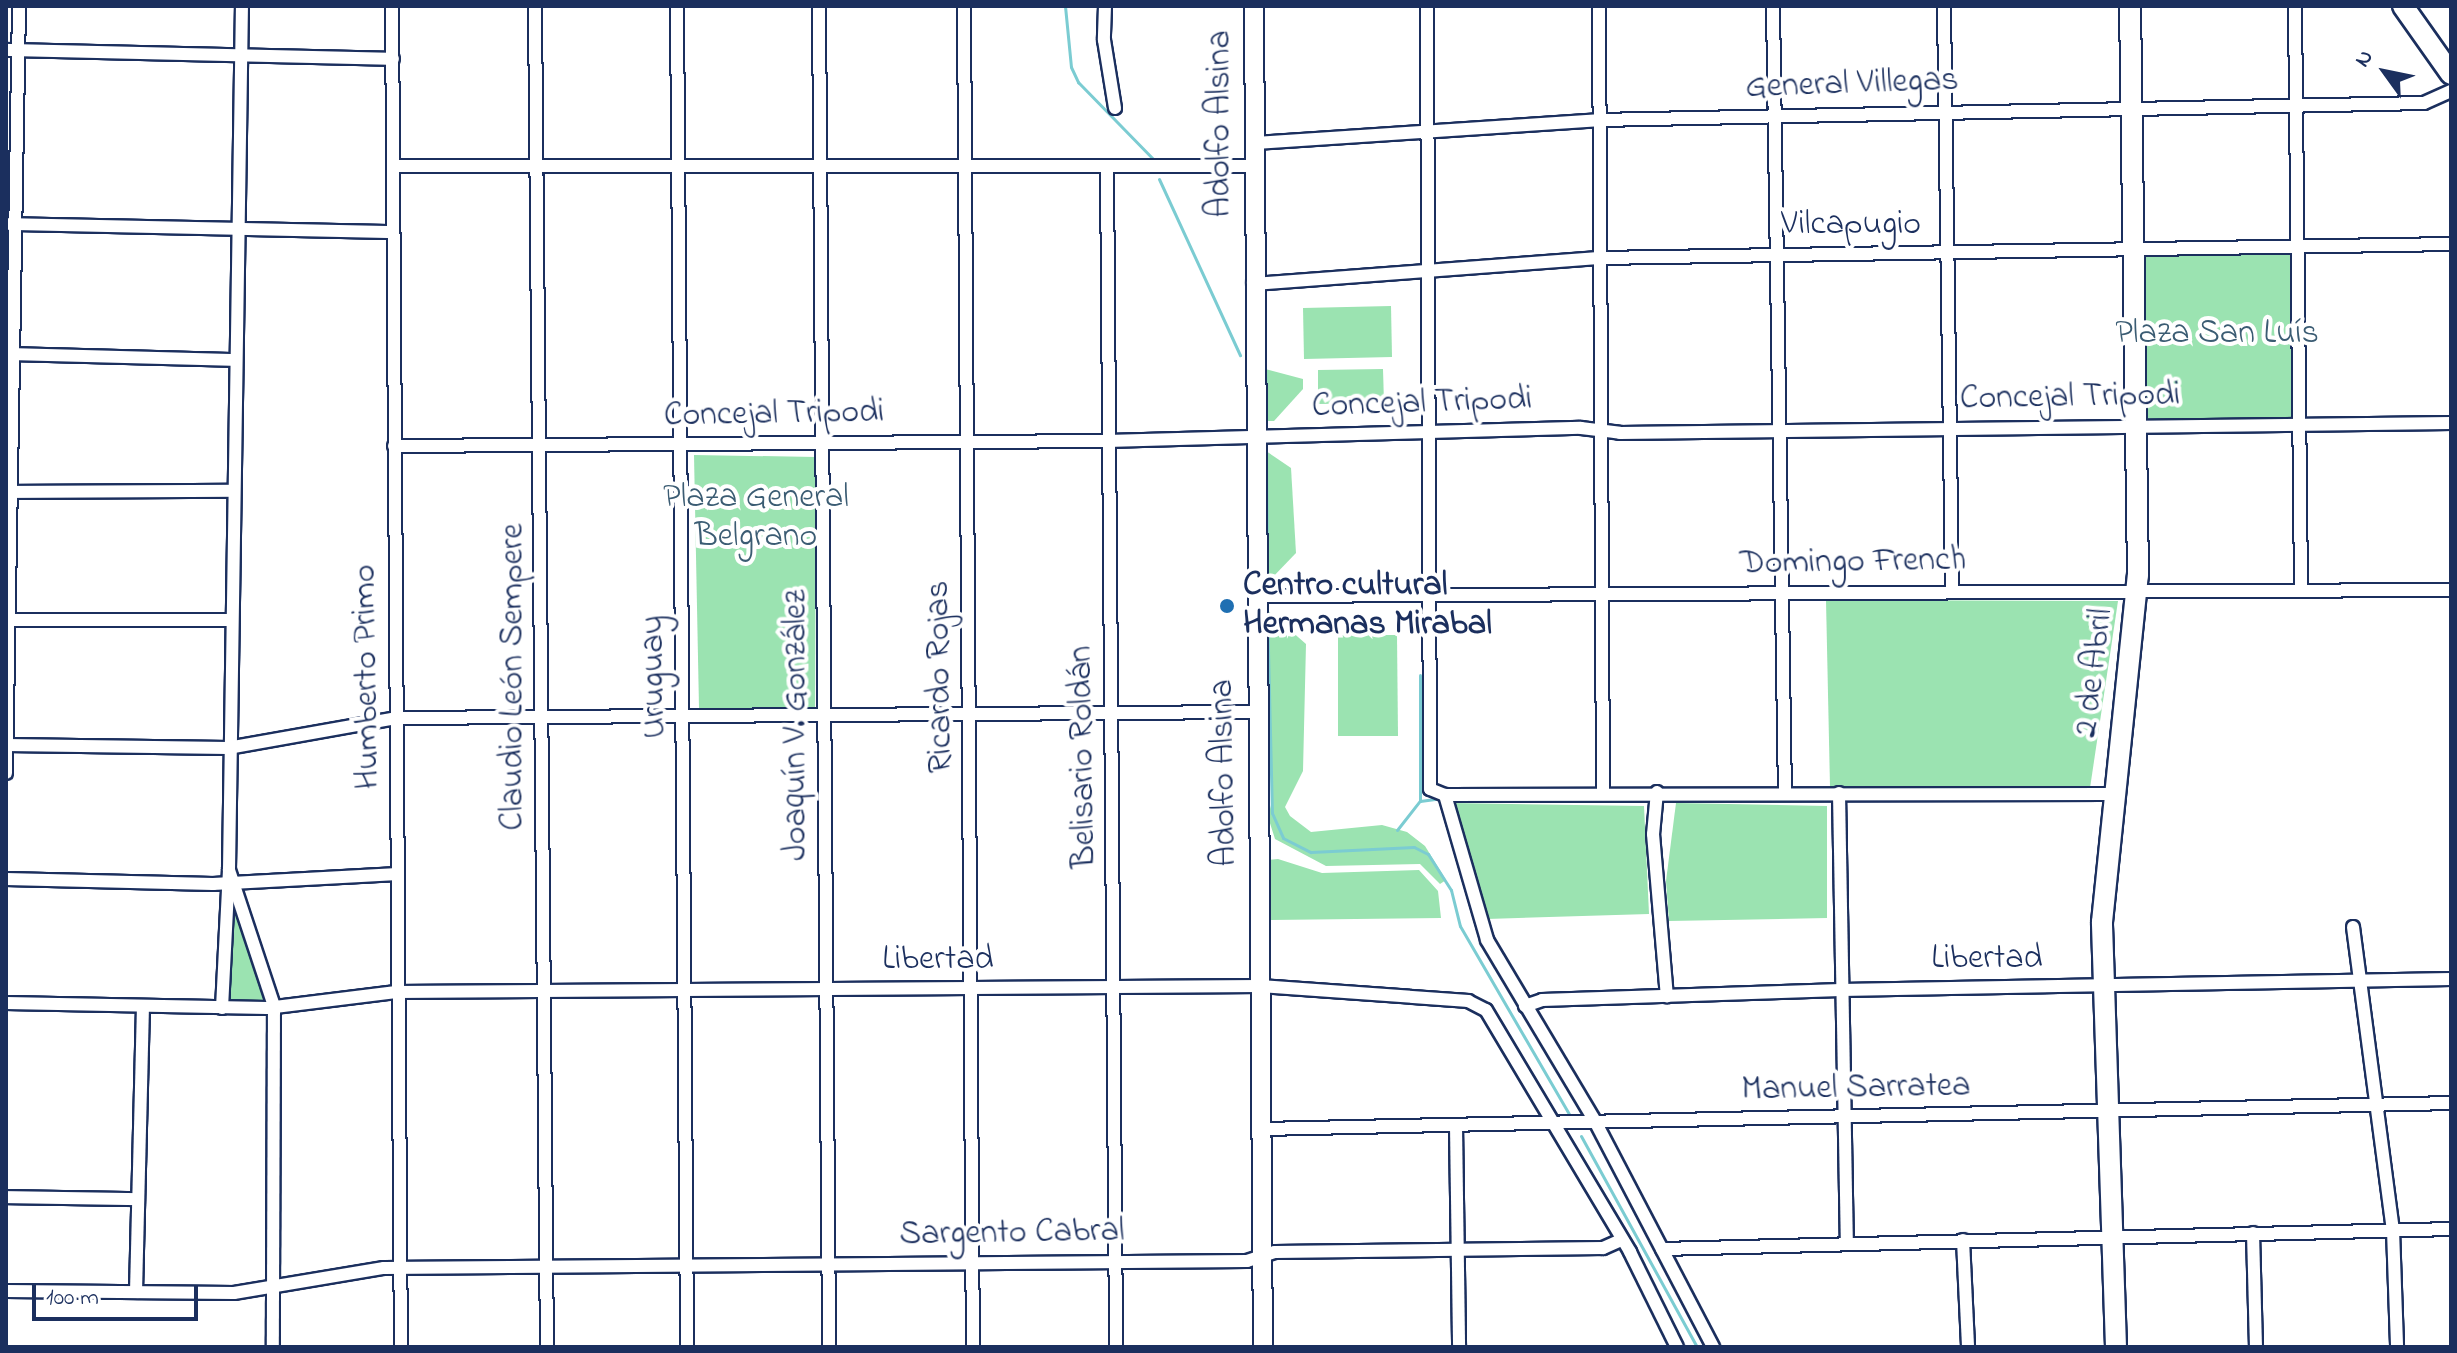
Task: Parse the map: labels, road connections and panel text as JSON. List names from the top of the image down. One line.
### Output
{"streets":{"main road":["2 de Abril"],"street":["General Villegas","Adolfo Alsina","Vilcapugio","Concejal Tripodi","Domingo French","Humberto Primo","Claudio León Sempere","Uruguay","Ricardo Rojas","Joaquín V. González","Belisario Roldán","Libertad","Manuel Sarratea","Sargento Cabral"]},"crossings":[["General Villegas","Adolfo Alsina"],["General Villegas","2 de Abril"],["Adolfo Alsina","Vilcapugio"],["Adolfo Alsina","Concejal Tripodi"],["Adolfo Alsina","Domingo French"],["Adolfo Alsina","Libertad"],["Adolfo Alsina","Manuel Sarratea"],["Adolfo Alsina","Sargento Cabral"],["Vilcapugio","2 de Abril"],["Concejal Tripodi","2 de Abril"],["Concejal Tripodi","Humberto Primo"],["Concejal Tripodi","Claudio León Sempere"],["Concejal Tripodi","Uruguay"],["Concejal Tripodi","Ricardo Rojas"],["Concejal Tripodi","Joaquín V. González"],["Concejal Tripodi","Belisario Roldán"],["Domingo French","2 de Abril"],["2 de Abril","Libertad"],["2 de Abril","Manuel Sarratea"],["Humberto Primo","Libertad"],["Humberto Primo","Sargento Cabral"],["Claudio León Sempere","Libertad"],["Claudio León Sempere","Sargento Cabral"],["Uruguay","Libertad"],["Uruguay","Sargento Cabral"],["Ricardo Rojas","Libertad"],["Ricardo Rojas","Sargento Cabral"],["Joaquín V. González","Libertad"],["Joaquín V. González","Sargento Cabral"],["Belisario Roldán","Libertad"],["Belisario Roldán","Sargento Cabral"],["Libertad","Manuel Sarratea"]],"parks":["Plaza San Luís","Plaza General Belgrano"],"places":["Centro cultural Hermanas Mirabal"],"scale_bar":"100 m","north":"top left"}
